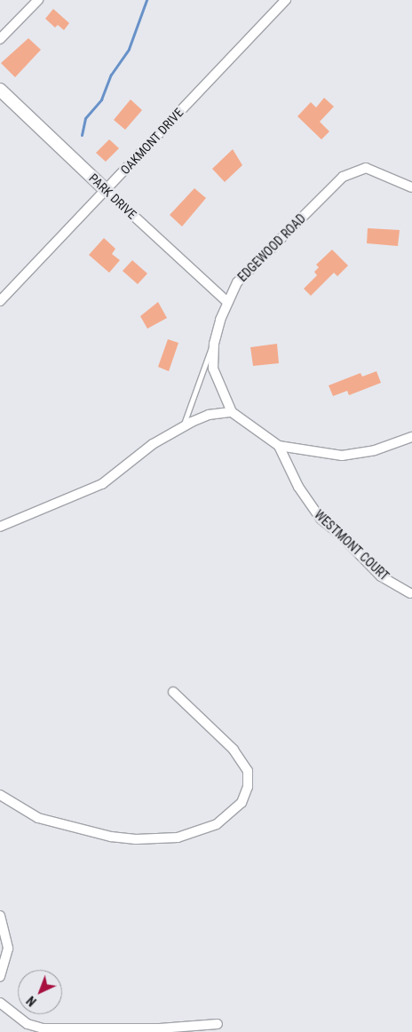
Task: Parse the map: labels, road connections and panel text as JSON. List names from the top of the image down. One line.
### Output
{"streets":{"street":["OAKMONT DRIVE","PARK DRIVE","EDGEWOOD ROAD","WESTMONT COURT"]},"crossings":[["OAKMONT DRIVE","PARK DRIVE"],["PARK DRIVE","EDGEWOOD ROAD"],["EDGEWOOD ROAD","WESTMONT COURT"]],"north":"bottom left"}
